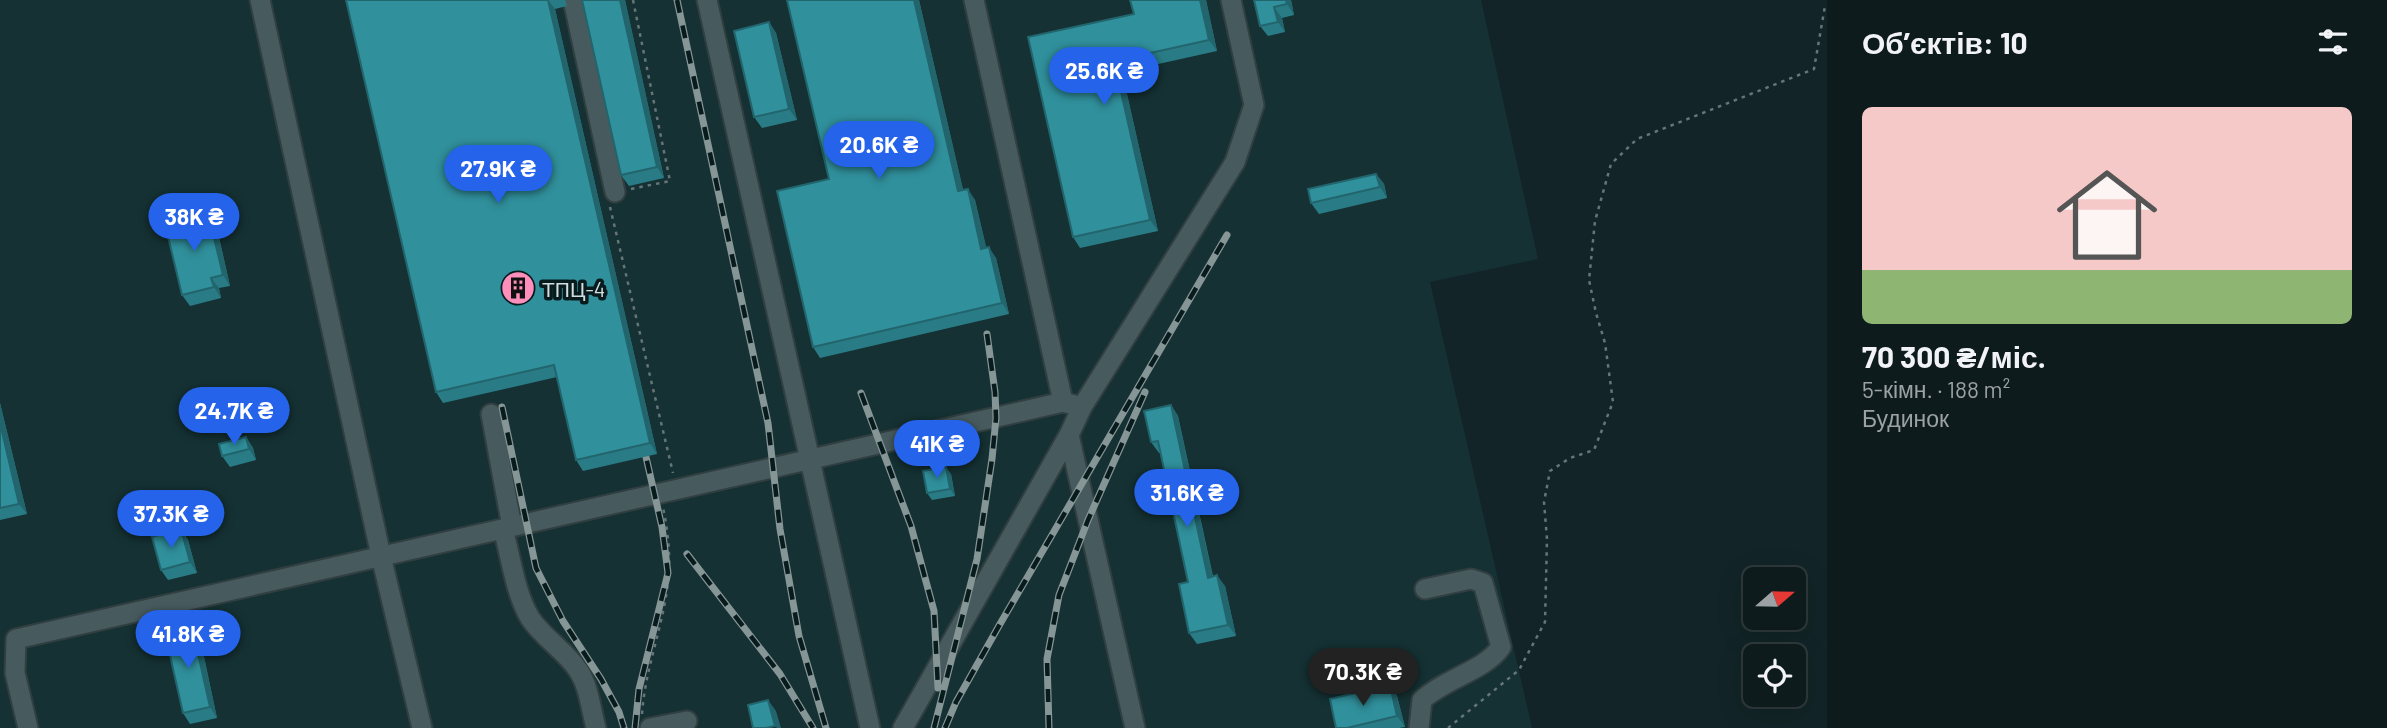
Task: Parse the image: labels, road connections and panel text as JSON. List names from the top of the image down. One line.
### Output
{"places":{"building":["ТПЦ-4"]},"north":"right","page":{"heading":"Об’єктів: 10","price":["25.6K ₴","20.6K ₴","27.9K ₴","38K ₴","24.7K ₴","41K ₴","31.6K ₴","37.3K ₴","41.8K ₴","70.3K ₴"],"list":[{"name":"70 300 ₴/міс.","note":"5-кімн. · 188 m² · Будинок"}]}}
